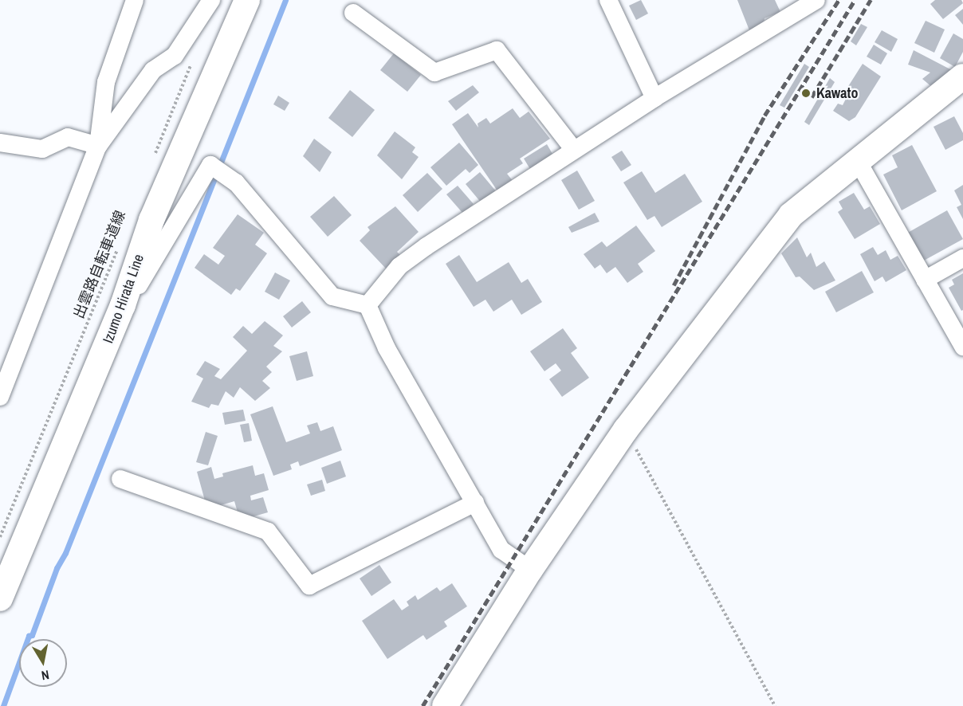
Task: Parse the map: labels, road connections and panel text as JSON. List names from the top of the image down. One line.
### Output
{"streets":{"street":["Izumo Hirata Line"],"path":["出雲路自転車道線"]},"places":["Kawato"],"north":"bottom"}
